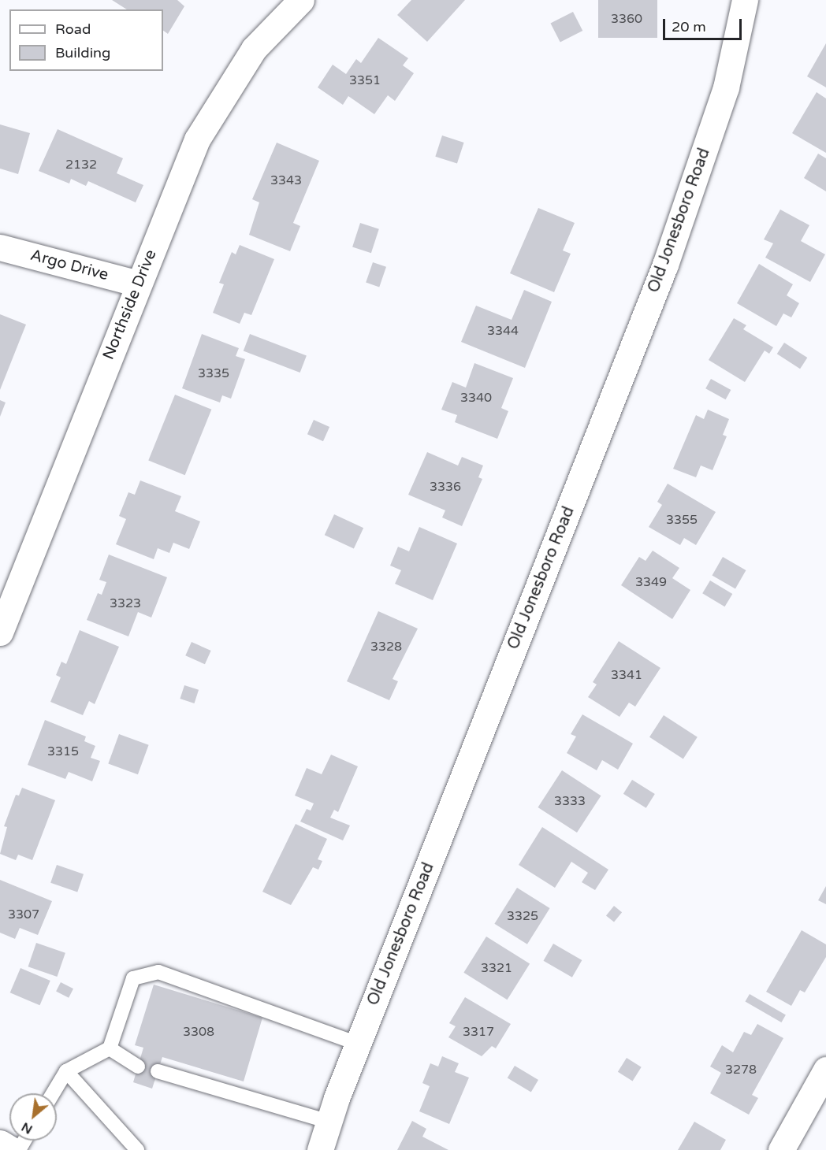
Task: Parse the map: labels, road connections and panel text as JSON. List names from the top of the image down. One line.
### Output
{"streets":{"street":["Old Jonesboro Road","Argo Drive","Northside Drive"]},"crossings":[["Argo Drive","Northside Drive"]],"house_numbers":["3360","3351","2132","3343","3344","3335","3340","3336","3355","3349","3323","3328","3341","3315","3333","3307","3325","3321","3308","3317","3278"],"legend":["Road","Building"],"scale_bar":"20 m","north":"bottom left"}
